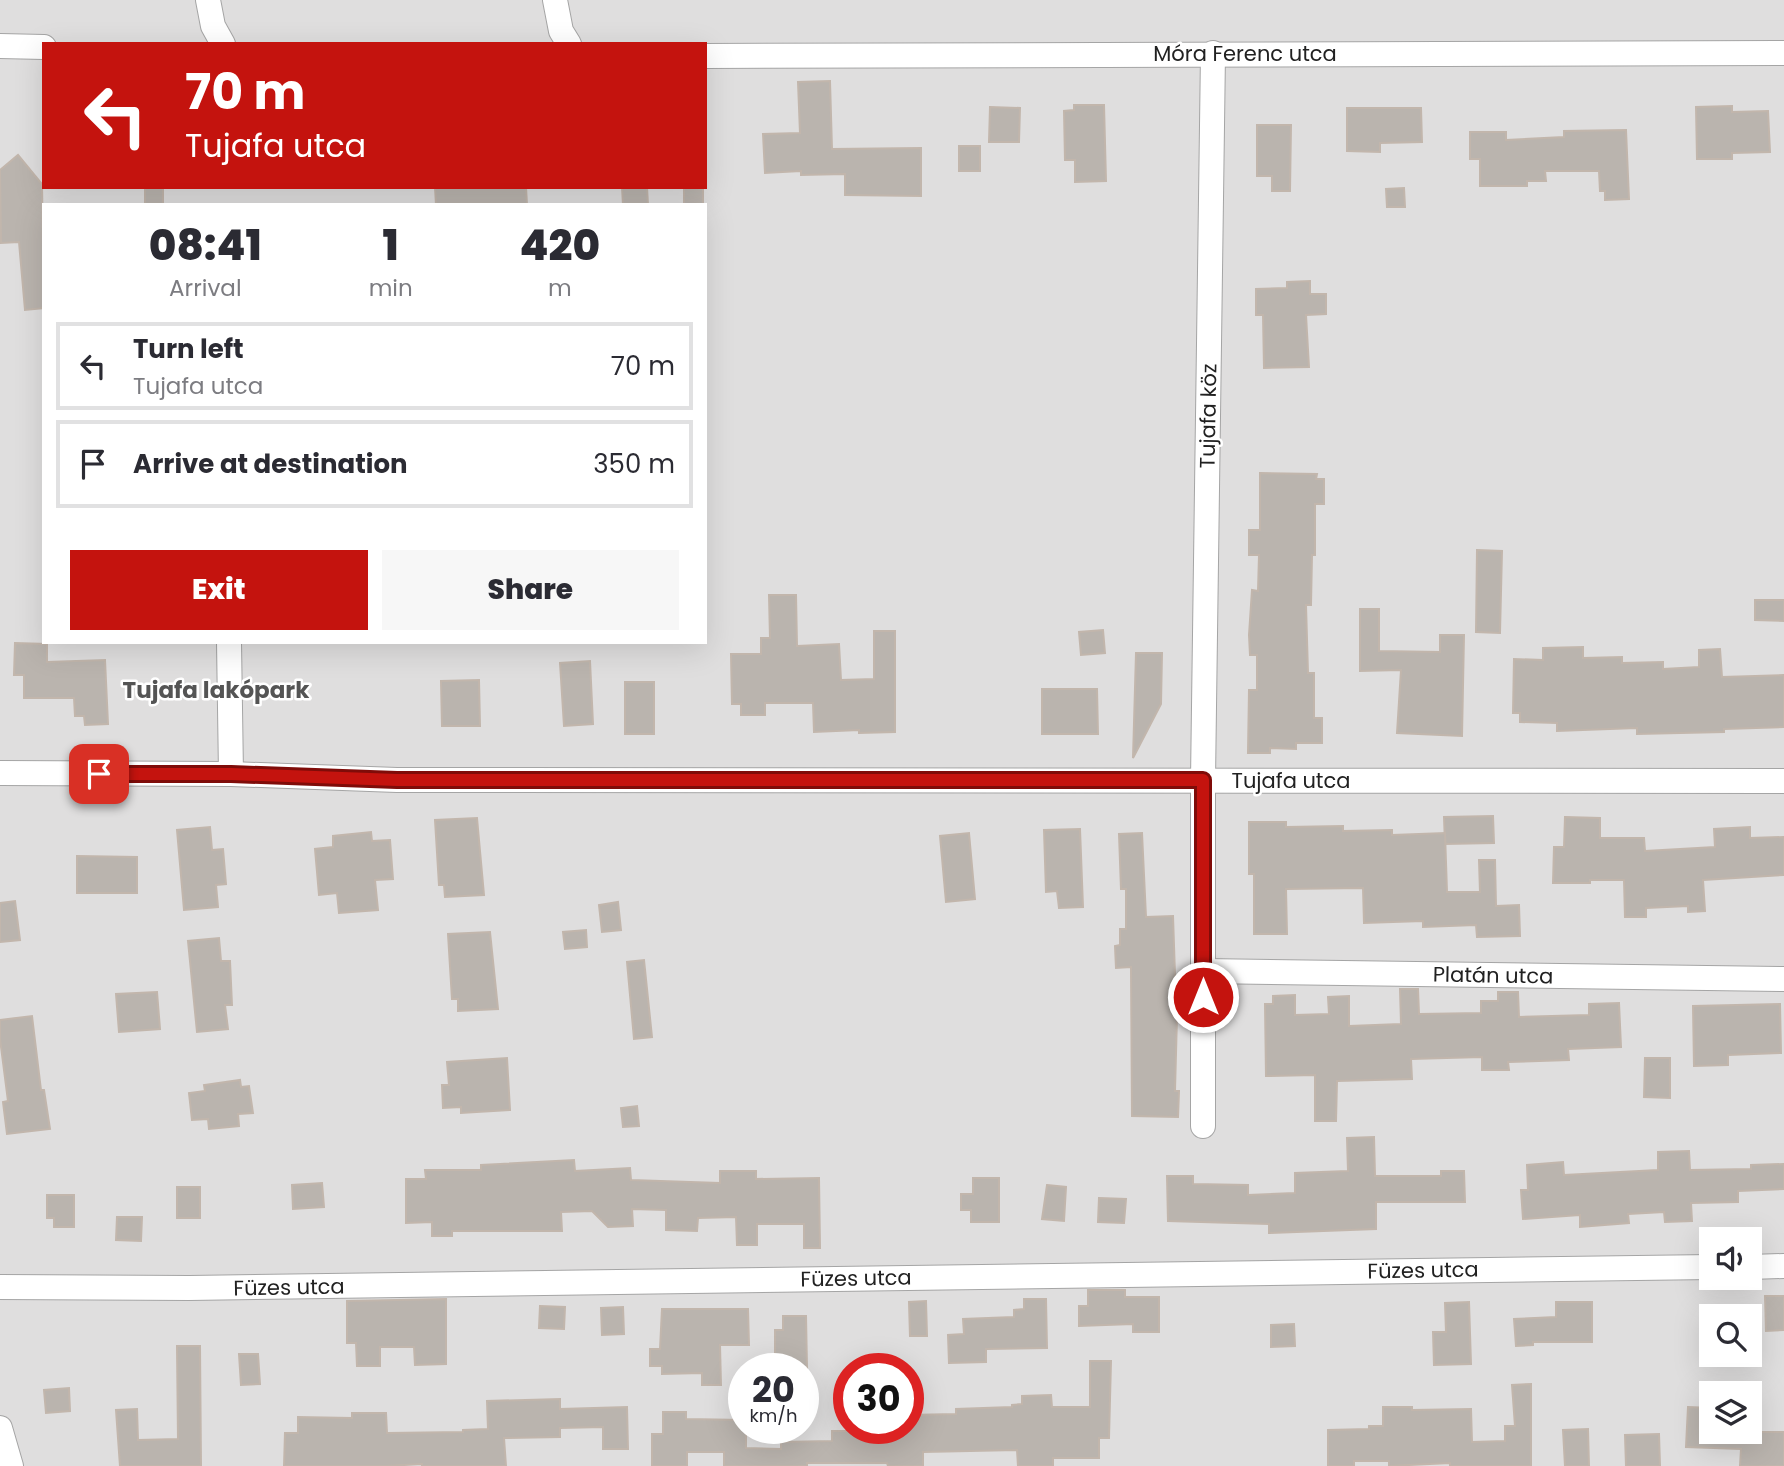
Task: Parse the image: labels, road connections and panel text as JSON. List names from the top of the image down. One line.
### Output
{"streets":{"street":["Móra Ferenc utca","Tujafa köz","Tujafa utca","Platán utca","Füzes utca"]},"crossings":[["Móra Ferenc utca","Tujafa köz"],["Tujafa köz","Tujafa utca"],["Tujafa köz","Platán utca"]],"districts":["Tujafa lakópark"],"page":{"turn":["70 m","Tujafa utca"],"eta":["08:41","Arrival","1","min","420","m"],"list":[{"name":"Turn left","note":"Tujafa utca","value":"70 m"},{"name":"Arrive at destination","value":"350 m"}],"buttons":["Exit","Share"],"speed":"20 km/h","limit":"30"}}
